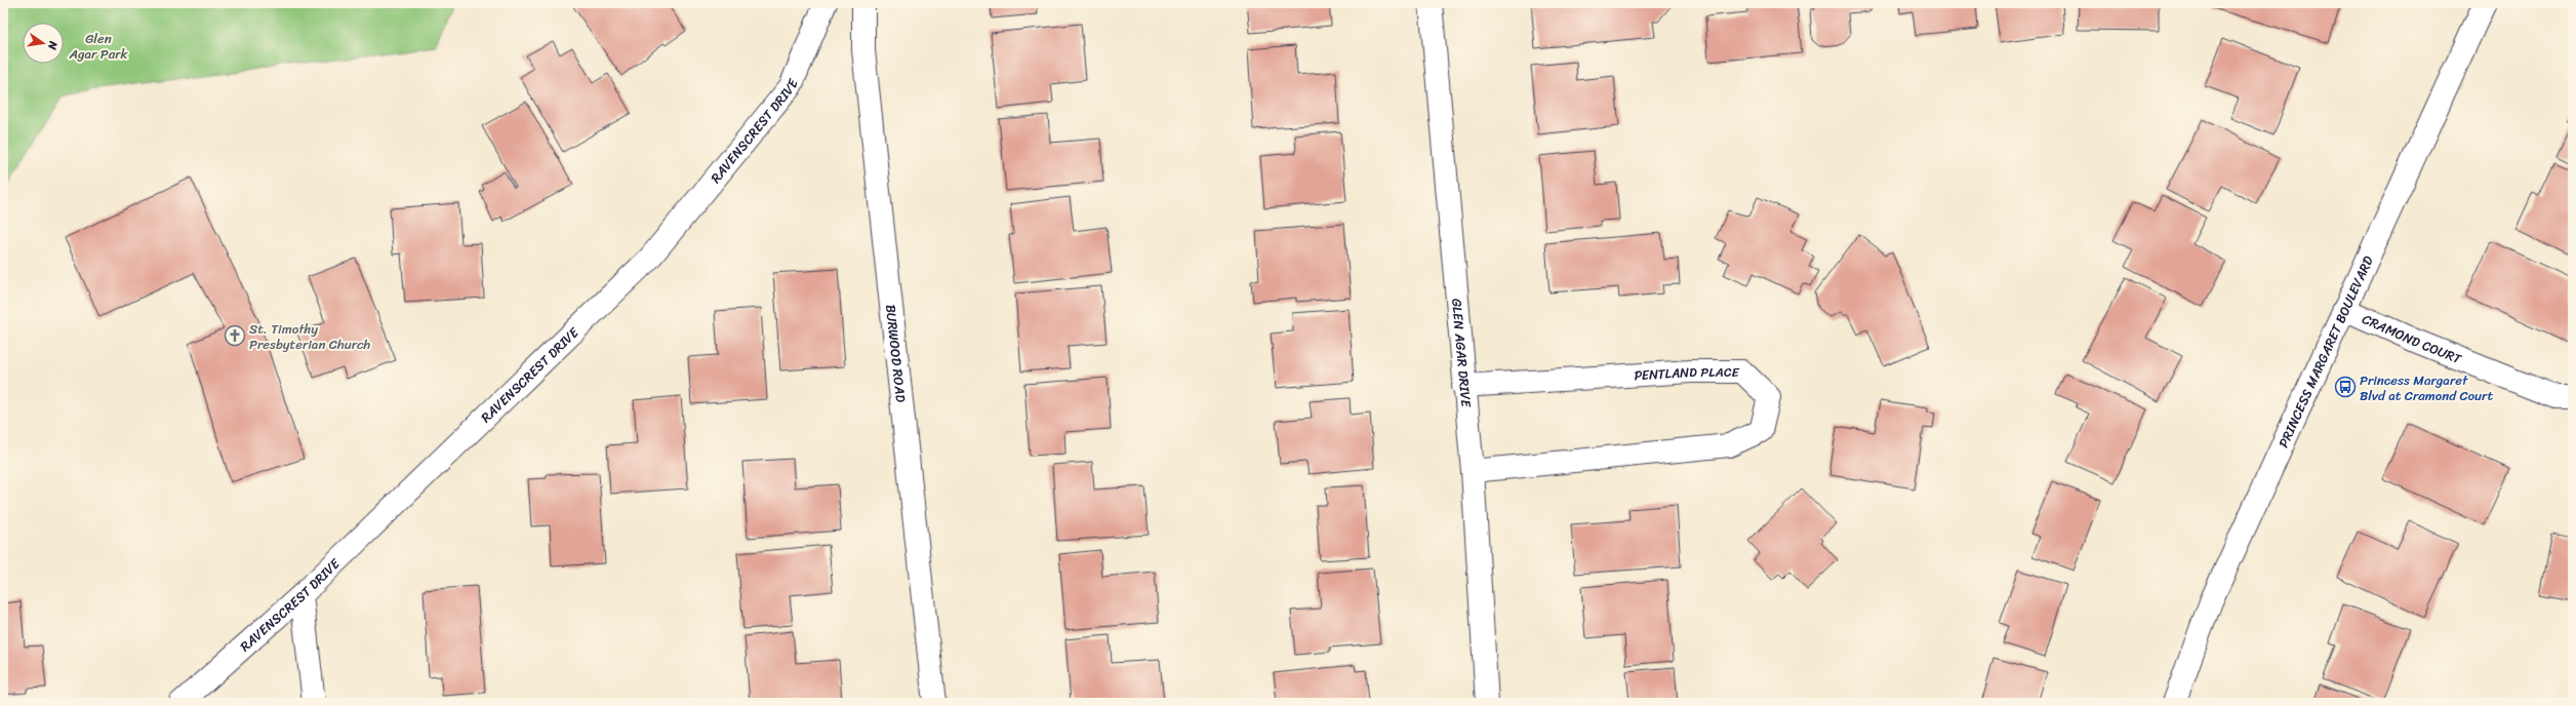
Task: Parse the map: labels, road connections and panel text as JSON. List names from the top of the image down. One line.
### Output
{"streets":{"street":["RAVENSCREST DRIVE","CRAMOND COURT","PRINCESS MARGARET BOULEVARD","BURWOOD ROAD","GLEN AGAR DRIVE","PENTLAND PLACE"]},"crossings":[["CRAMOND COURT","PRINCESS MARGARET BOULEVARD"],["GLEN AGAR DRIVE","PENTLAND PLACE"]],"parks":["Glen Agar Park"],"places":{"church":["St. Timothy Presbyterian Church"],"bus stop":["Princess Margaret Blvd at Cramond Court"]},"north":"right"}
